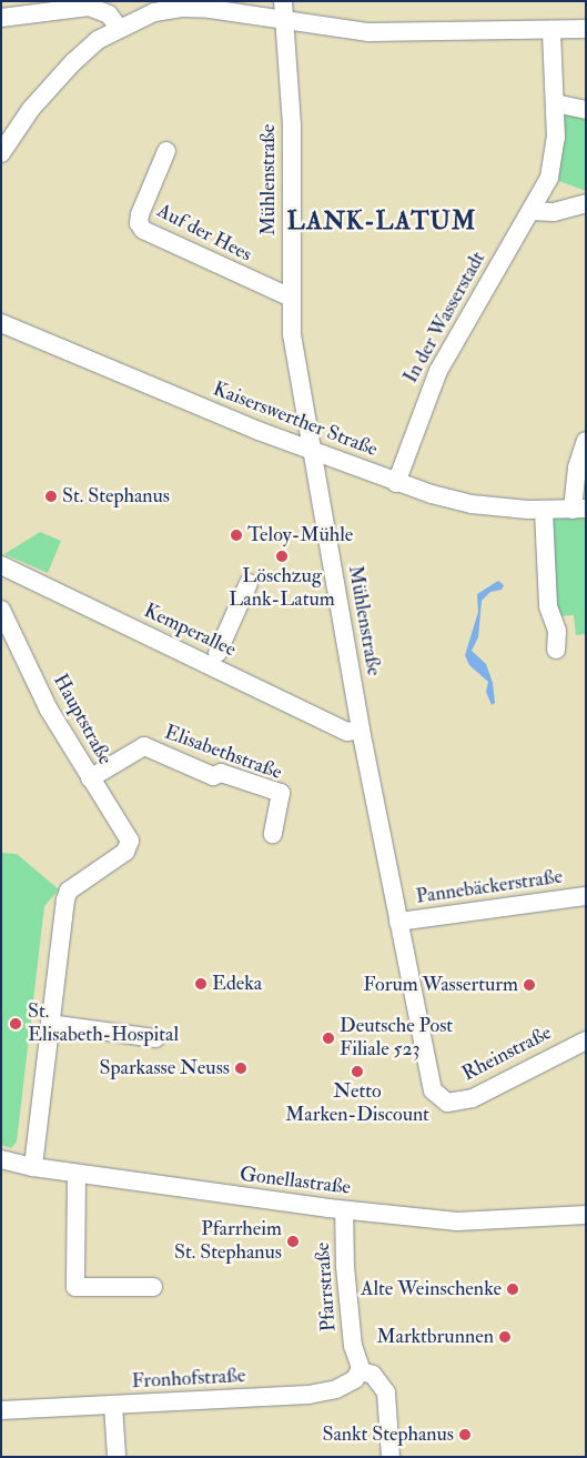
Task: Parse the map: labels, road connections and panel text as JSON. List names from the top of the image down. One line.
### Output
{"streets":{"street":["Mühlenstraße","Auf der Hees","In der Wasserstadt","Kaiserswerther Straße","Kemperallee","Hauptstraße","Elisabethstraße","Pannebäckerstraße","Rheinstraße","Gonellastraße","Pfarrstraße","Fronhofstraße"]},"crossings":[["Mühlenstraße","Auf der Hees"],["Mühlenstraße","Kaiserswerther Straße"],["Mühlenstraße","Kemperallee"],["Mühlenstraße","Pannebäckerstraße"],["Mühlenstraße","Rheinstraße"],["In der Wasserstadt","Kaiserswerther Straße"],["Hauptstraße","Elisabethstraße"],["Gonellastraße","Pfarrstraße"],["Pfarrstraße","Fronhofstraße"]],"districts":["LANK-LATUM"],"places":["St. Stephanus","Teloy-Mühle","Löschzug Lank-Latum","Edeka","Forum Wasserturm","St. Elisabeth-Hospital","Deutsche Post Filiale 523","Sparkasse Neuss","Netto Marken-Discount","Pfarrheim St. Stephanus","Alte Weinschenke","Marktbrunnen","Sankt Stephanus"]}
